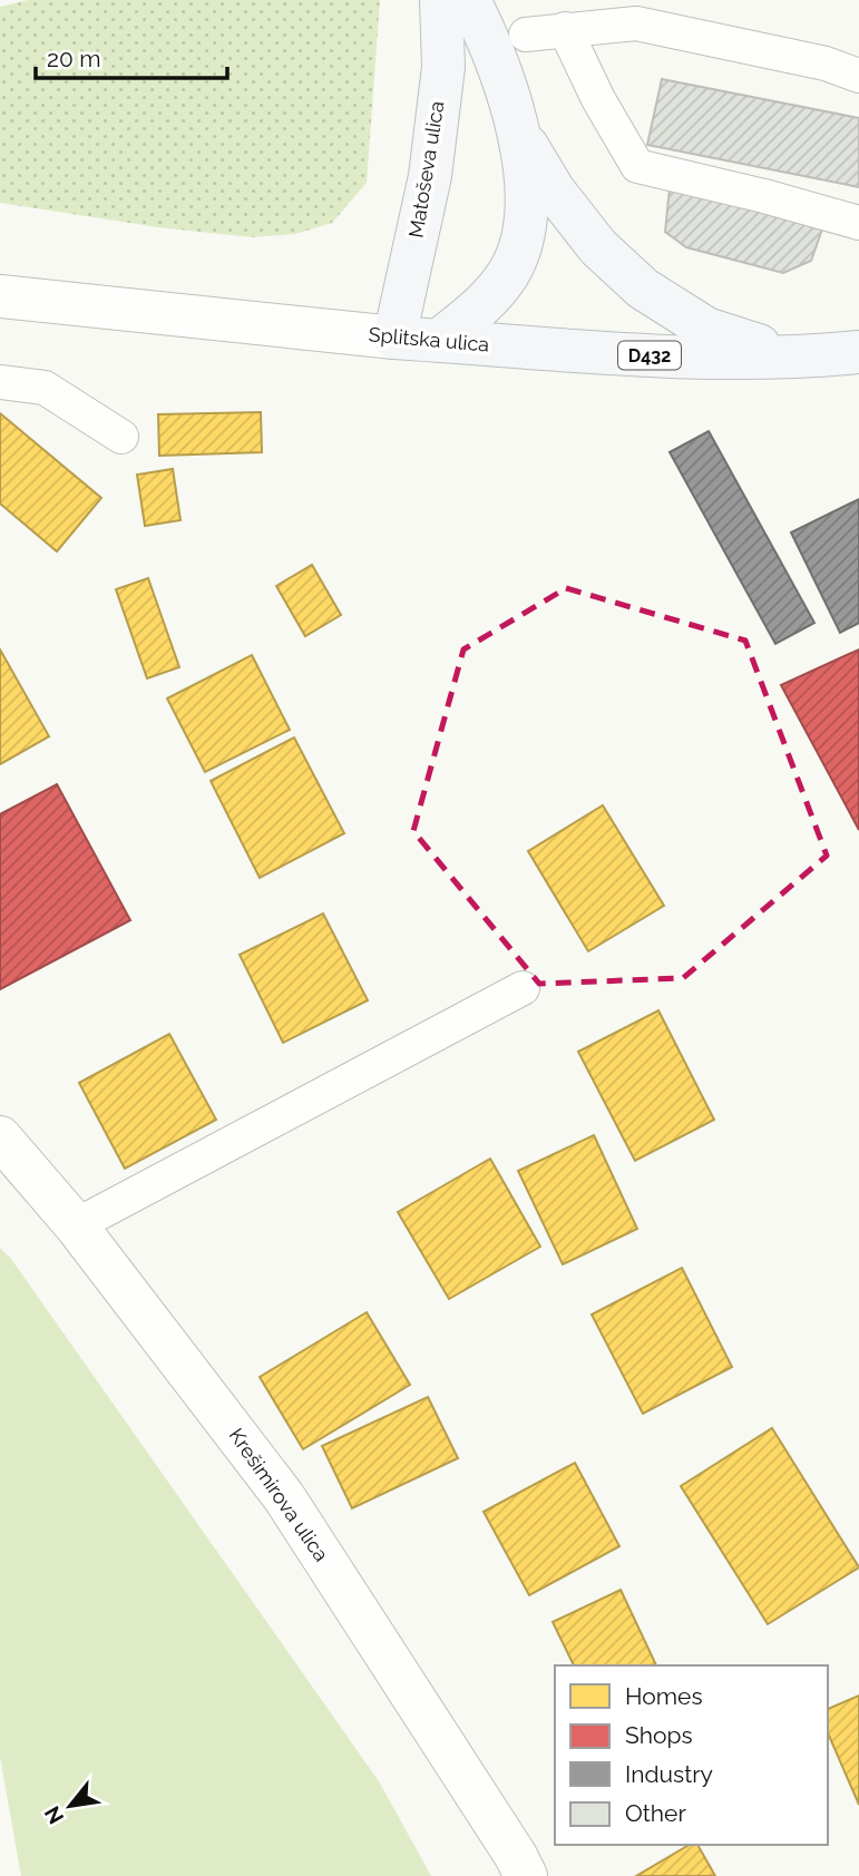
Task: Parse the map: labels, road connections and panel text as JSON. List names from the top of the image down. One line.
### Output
{"streets":{"main road":["Matoševa ulica","Splitska ulica","D432","Krešimirova ulica"]},"crossings":[["Matoševa ulica","Splitska ulica"]],"legend":["Homes","Shops","Industry","Other"],"scale_bar":"20 m","north":"bottom left"}
